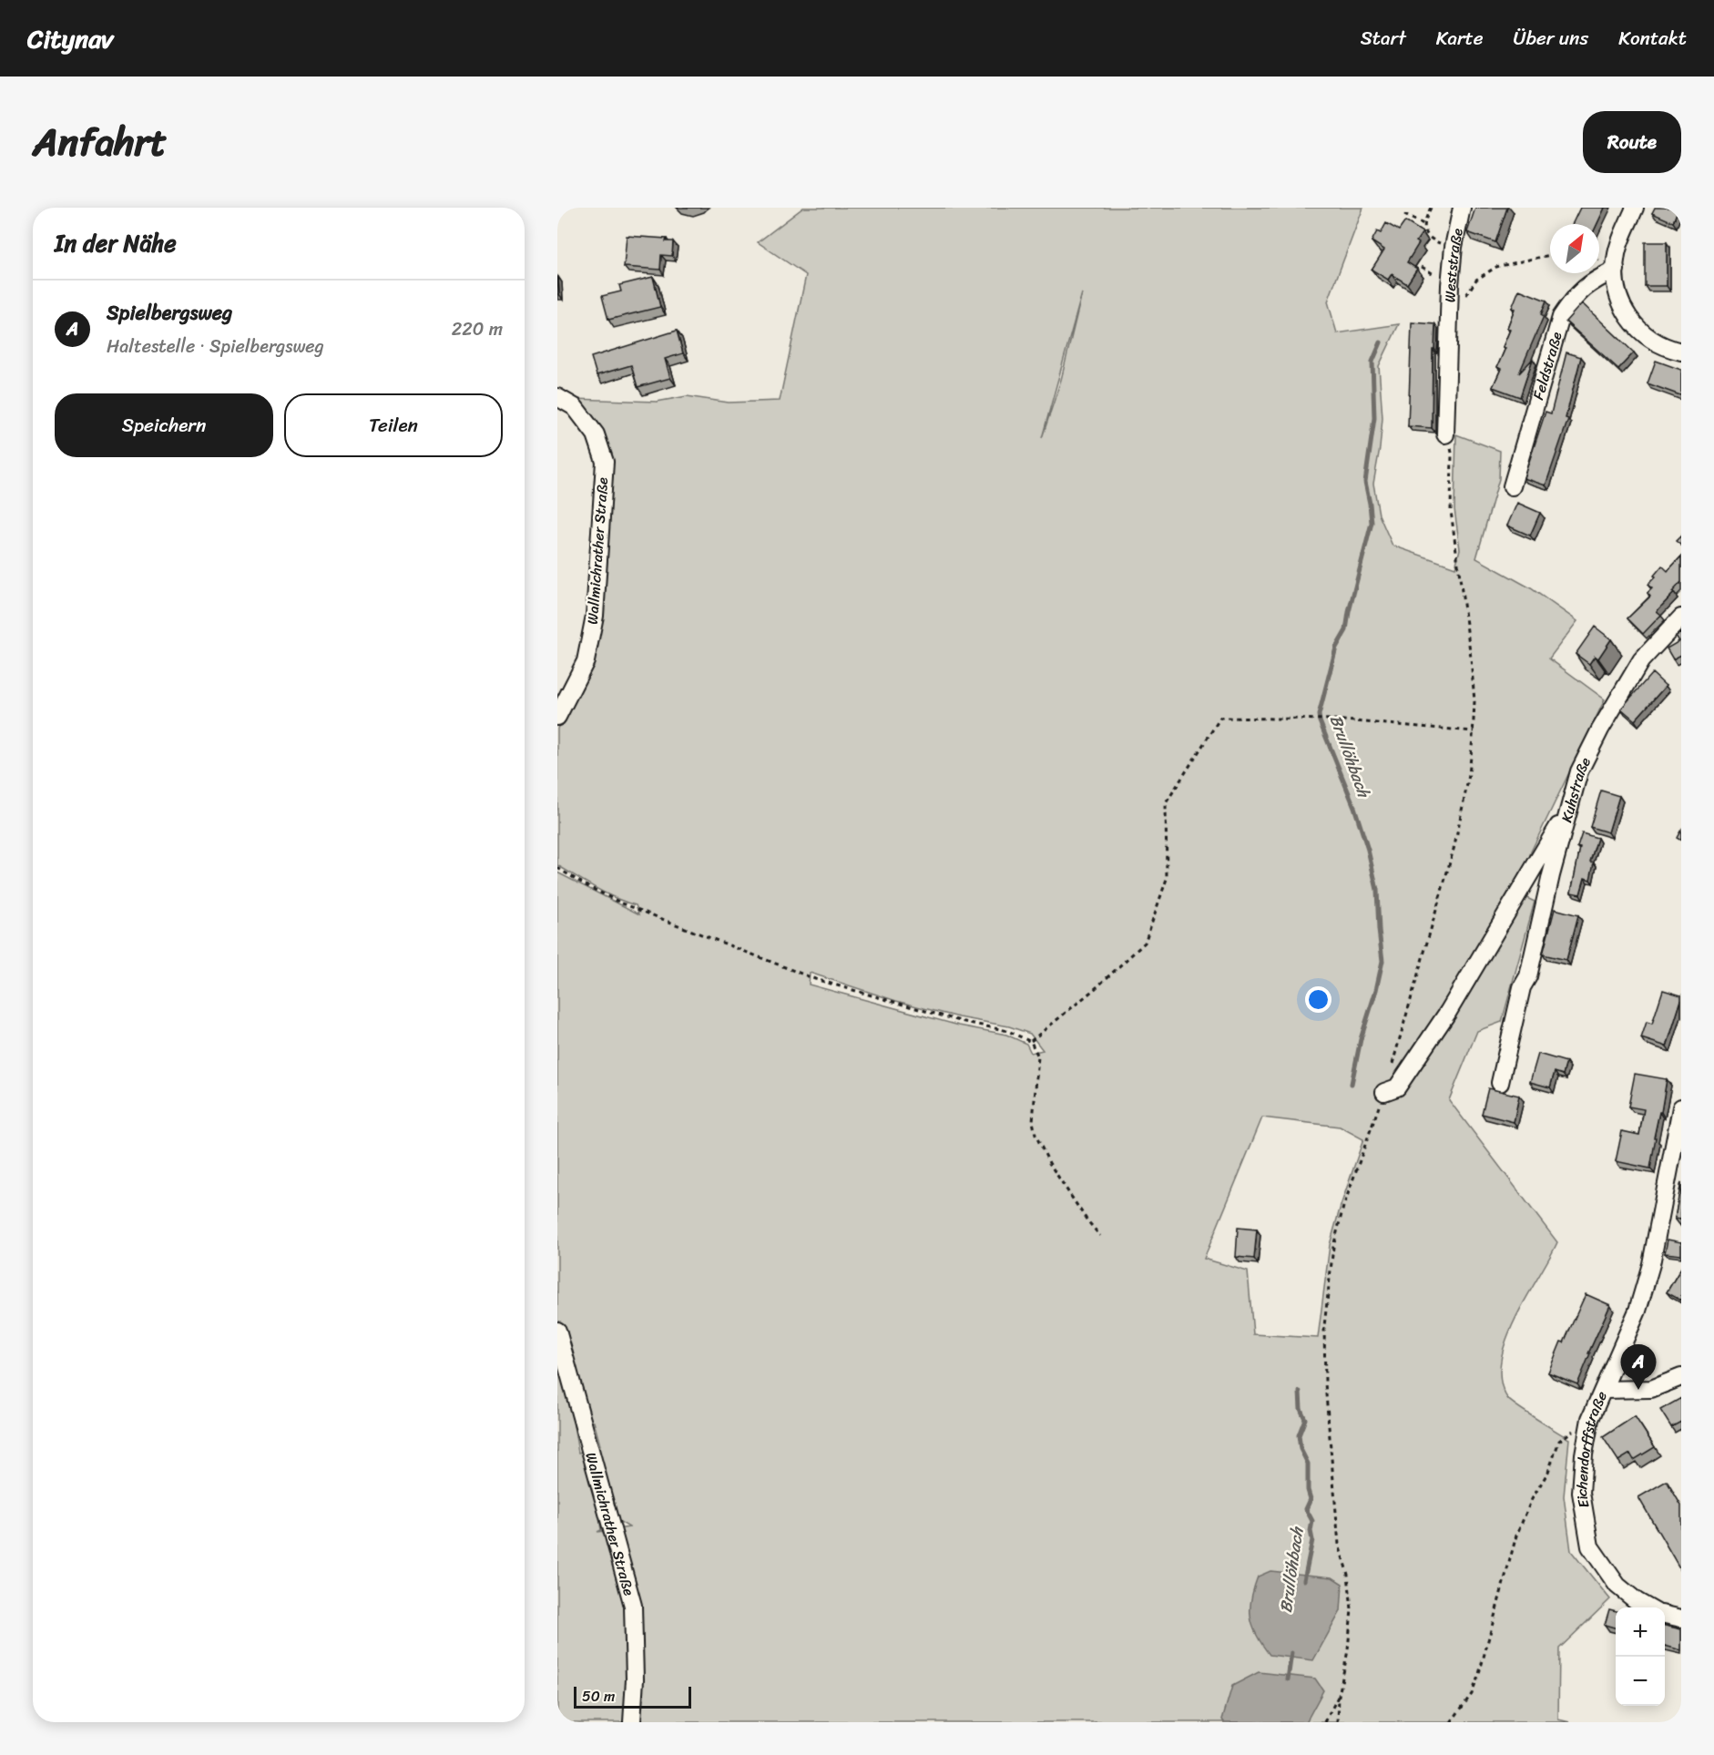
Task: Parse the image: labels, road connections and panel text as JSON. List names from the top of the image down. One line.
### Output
{"streets":{"street":["Weststraße","Feldstraße","Wallmichrather Straße","Kuhstraße","Eichendorffstraße"]},"water":["Brullöhbach"],"scale_bar":"50 m","north":"top right","page":{"header":"Citynav","nav":["Start","Karte","Über uns","Kontakt"],"title":"Anfahrt","buttons":["Route",["Speichern","Teilen"]],"heading":"In der Nähe","list":[{"mark":"A","name":"Spielbergsweg","note":"Haltestelle · Spielbergsweg","value":"220 m"}],"pins":"A","map_buttons":["+","−"],"scale":"50 m"}}
